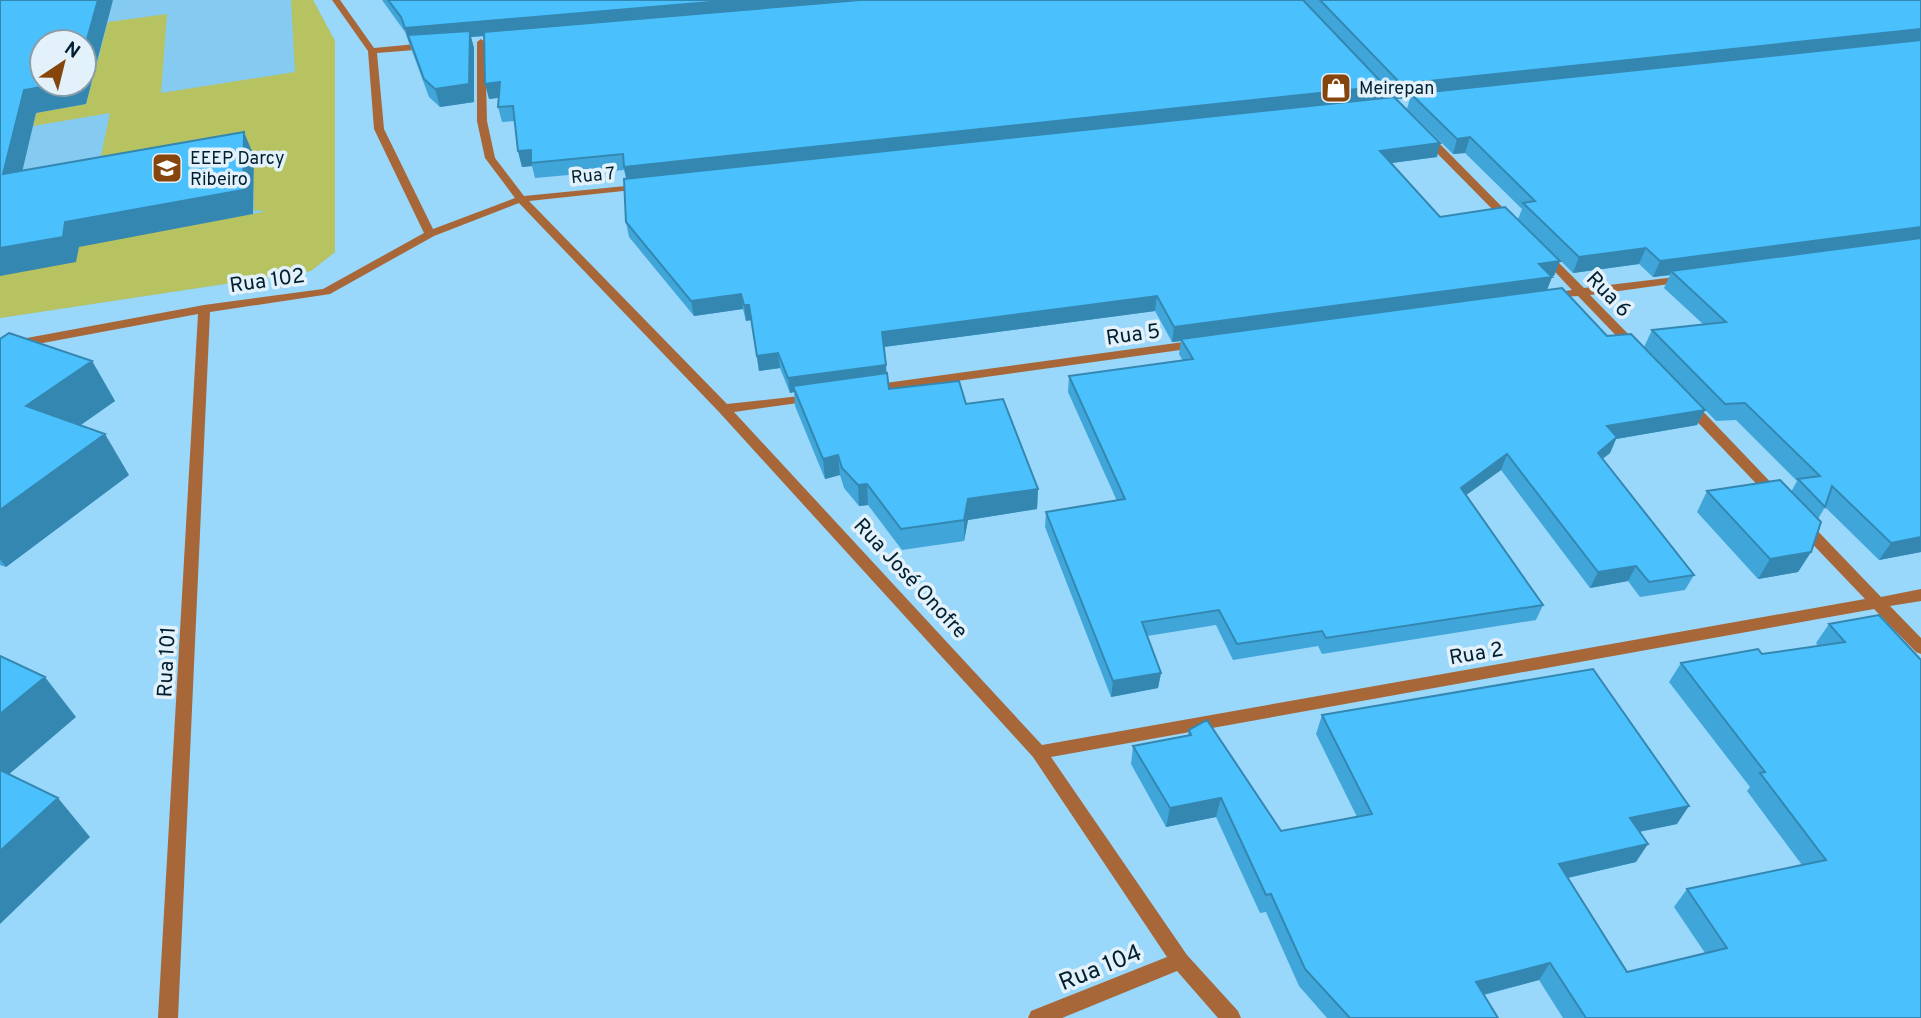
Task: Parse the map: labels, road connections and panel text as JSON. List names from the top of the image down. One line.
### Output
{"streets":{"street":["Rua 7","Rua 102","Rua 6","Rua 5","Rua José Onofre","Rua 2","Rua 101","Rua 104"]},"crossings":[["Rua 7","Rua 102"],["Rua 7","Rua José Onofre"],["Rua 102","Rua José Onofre"],["Rua 102","Rua 101"],["Rua José Onofre","Rua 2"],["Rua José Onofre","Rua 104"]],"places":{"shop":["Meirepan"],"school or university":["EEEP Darcy Ribeiro"]},"north":"top right"}
